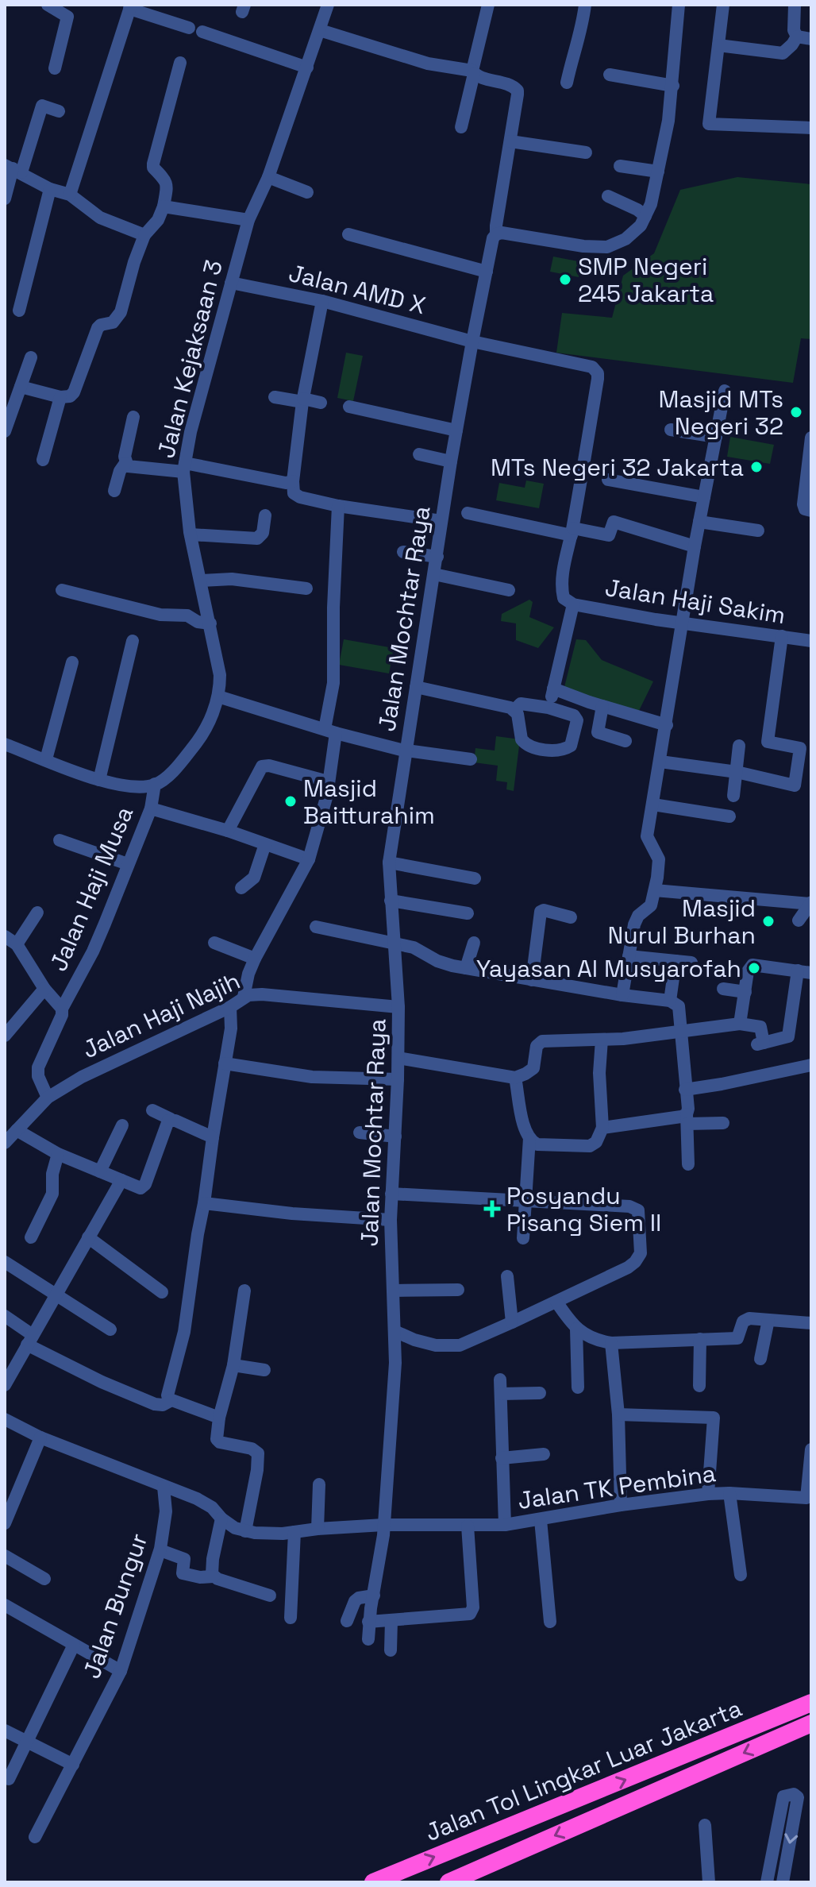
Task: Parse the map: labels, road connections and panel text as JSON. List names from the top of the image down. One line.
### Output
{"streets":{"highway":["Jalan Tol Lingkar Luar Jakarta"],"street":["Jalan AMD X","Jalan Kejaksaan 3","Jalan Haji Sakim","Jalan Mochtar Raya","Jalan Haji Musa","Jalan Haji Najih","Jalan TK Pembina","Jalan Bungur"]},"crossings":[["Jalan AMD X","Jalan Kejaksaan 3"],["Jalan AMD X","Jalan Mochtar Raya"],["Jalan Kejaksaan 3","Jalan Haji Musa"],["Jalan Mochtar Raya","Jalan Haji Najih"],["Jalan Mochtar Raya","Jalan TK Pembina"],["Jalan Haji Musa","Jalan Haji Najih"]],"places":{"other":["SMP Negeri 245 Jakarta","Masjid MTs Negeri 32","MTs Negeri 32 Jakarta","Masjid Baitturahim","Masjid Nurul Burhan","Yayasan Al Musyarofah"],"health":["Posyandu Pisang Siem II"]}}
